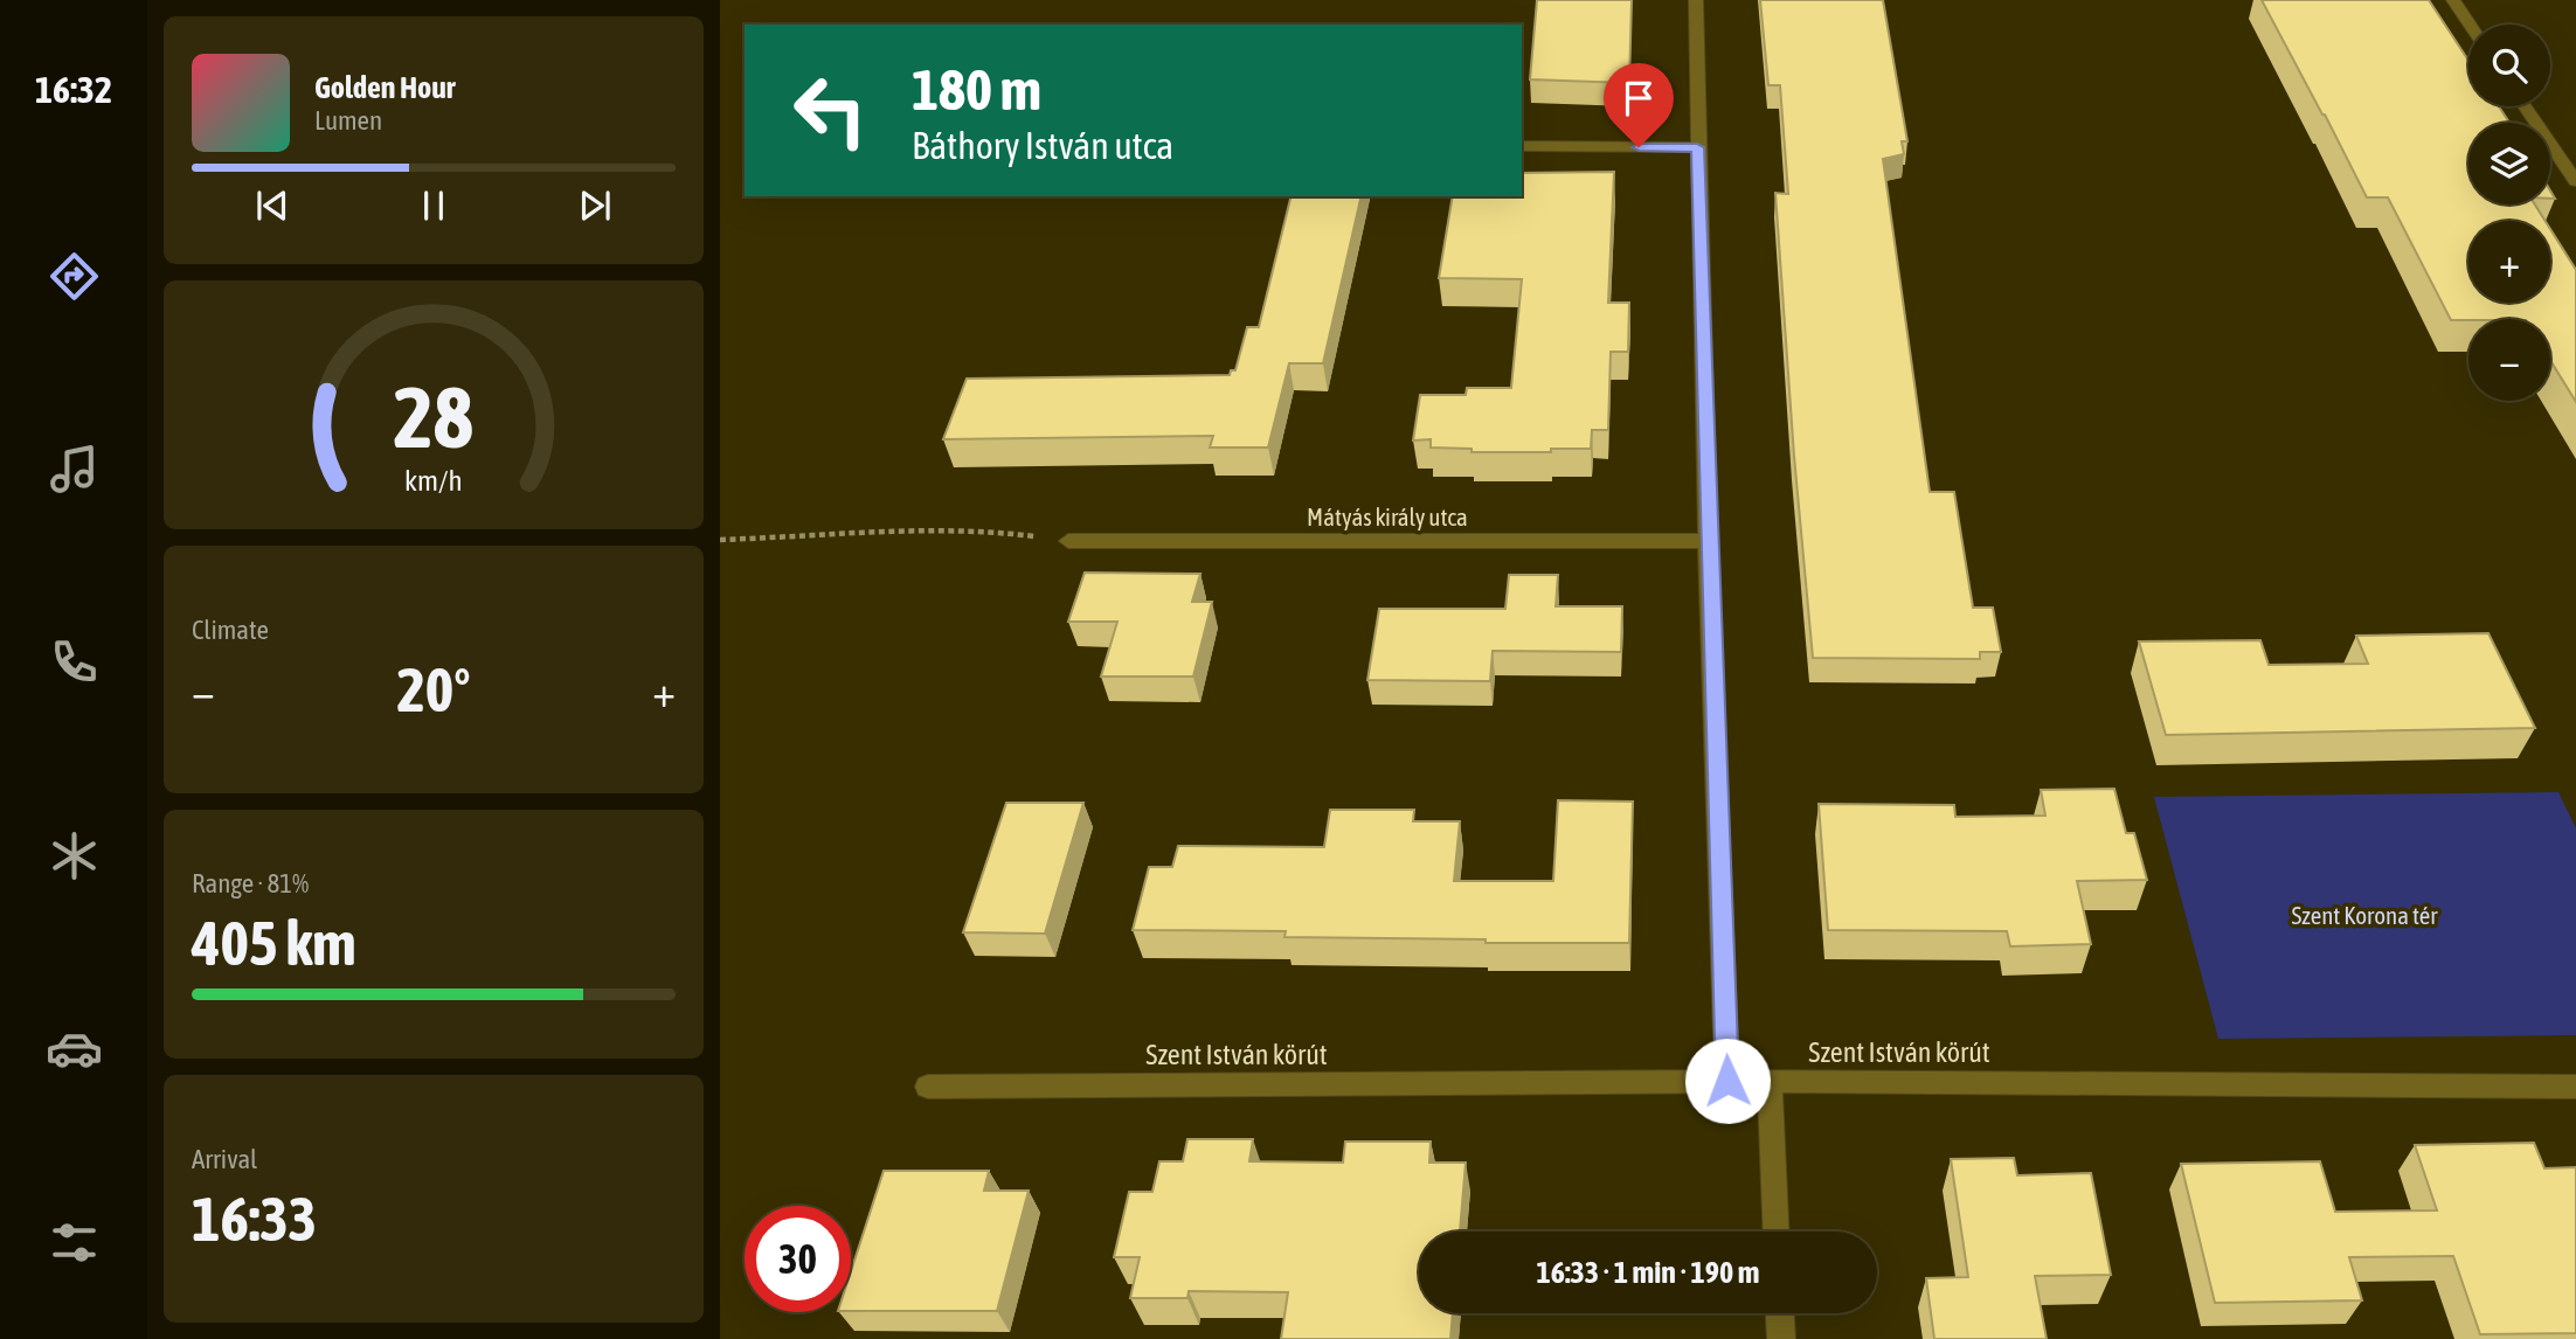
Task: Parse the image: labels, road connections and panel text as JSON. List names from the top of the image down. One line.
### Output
{"streets":{"street":["Mátyás király utca","Szent István körút"]},"parks":["Szent Korona tér"],"page":{"tabs":"16:32","map_buttons":["+","−"],"turn":["180 m","Báthory István utca"],"song":["Golden Hour","Lumen"],"tile":["Climate",["Range · 81%","405 km"],["Arrival","16:33"]],"heat":["−","20°","+"],"limit":"30","trip":"16:33 · 1 min · 190 m","gauge":["28","km/h"]}}
